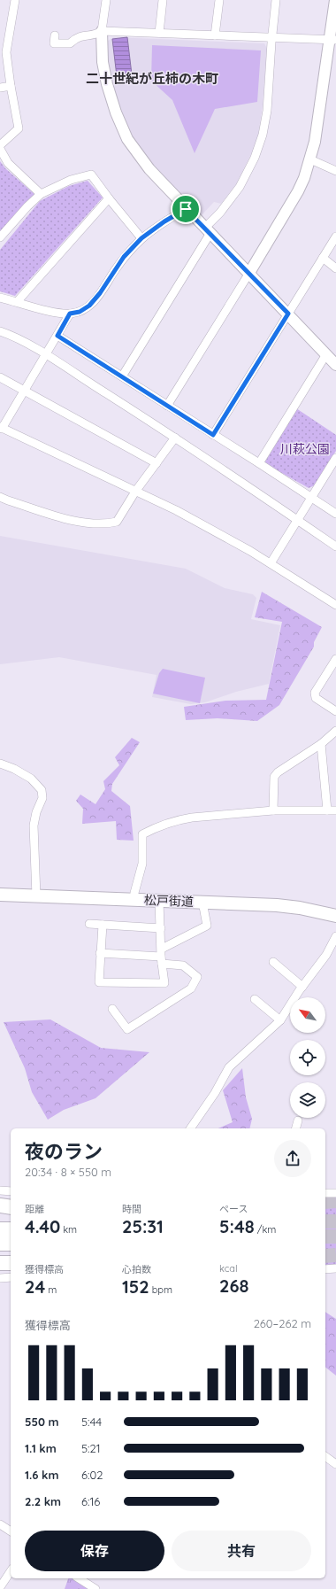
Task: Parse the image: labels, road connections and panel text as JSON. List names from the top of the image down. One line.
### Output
{"streets":{"main road":["松戸街道"]},"districts":["二十世紀が丘柿の木町"],"parks":["川萩公園"],"north":"top left","page":{"heading":["夜のラン","20:34 · 8 × 550 m"],"stats":[["距離","4.40 km"],["時間","25:31"],["ペース","5:48 /km"],["獲得標高","24 m"],["心拍数","152 bpm"],["kcal","268"]],"chart":["獲得標高","260–262 m"],"list":[{"name":"550 m","note":"5:44"},{"name":"1.1 km","note":"5:21"},{"name":"1.6 km","note":"6:02"},{"name":"2.2 km","note":"6:16"}],"buttons":["保存","共有"]}}
